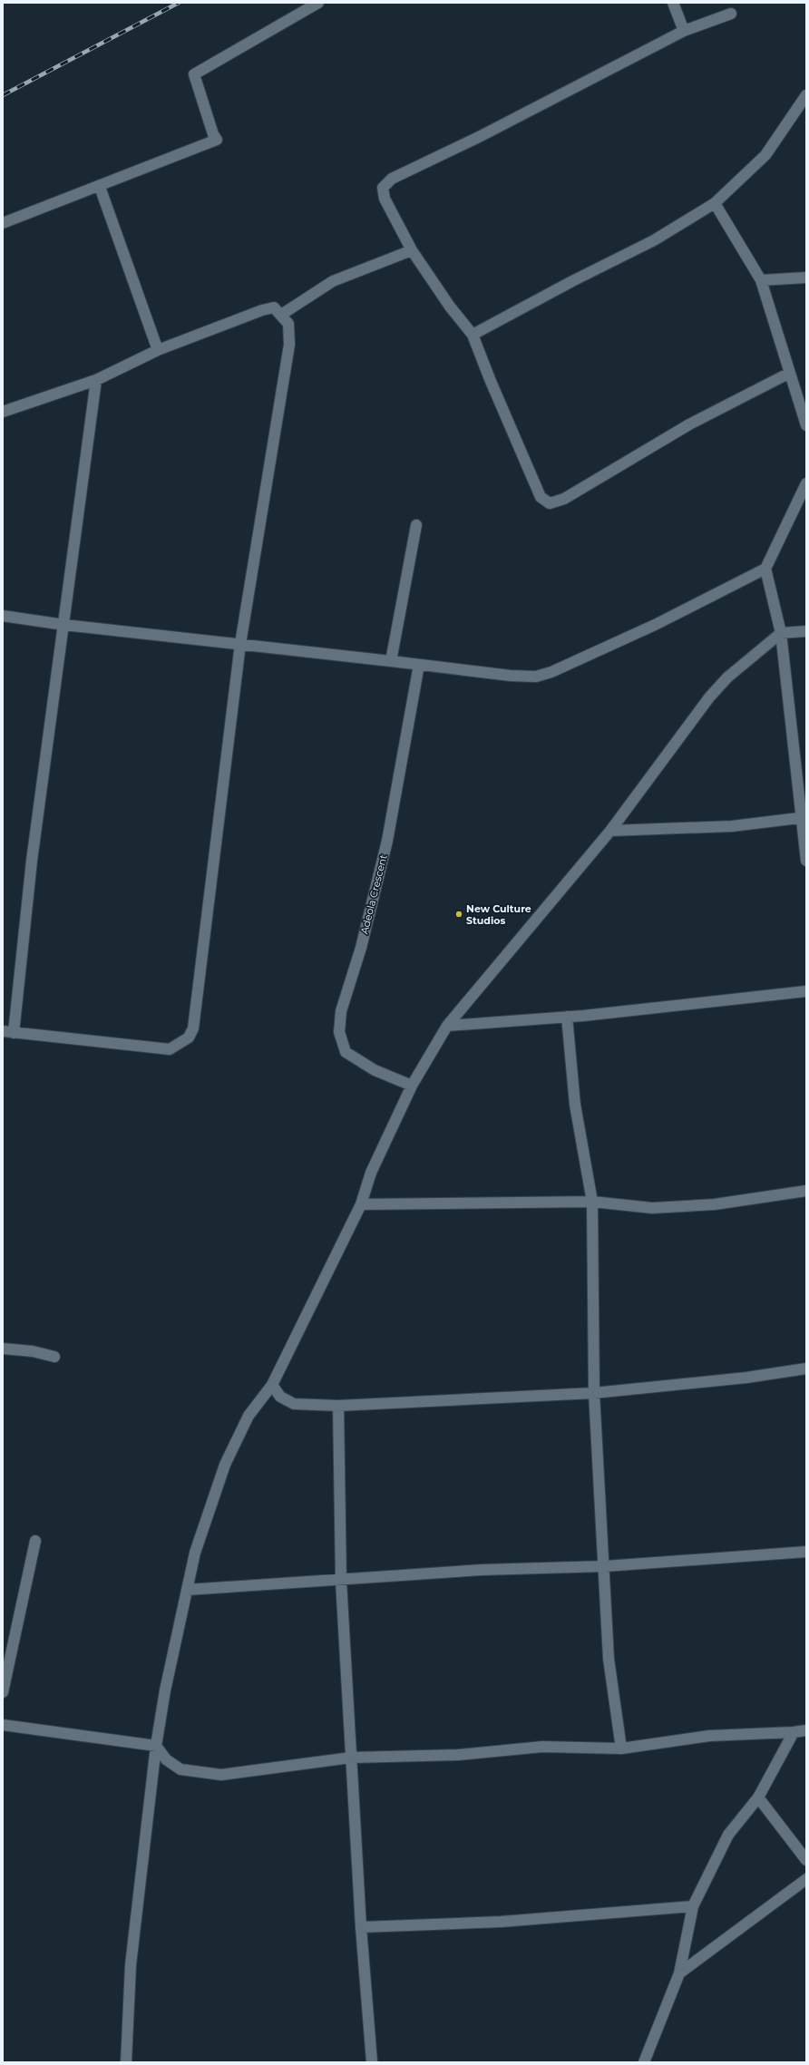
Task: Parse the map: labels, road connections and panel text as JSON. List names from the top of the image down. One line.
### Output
{"streets":{"street":["Adeola Crescent"]},"places":["New Culture Studios"]}
